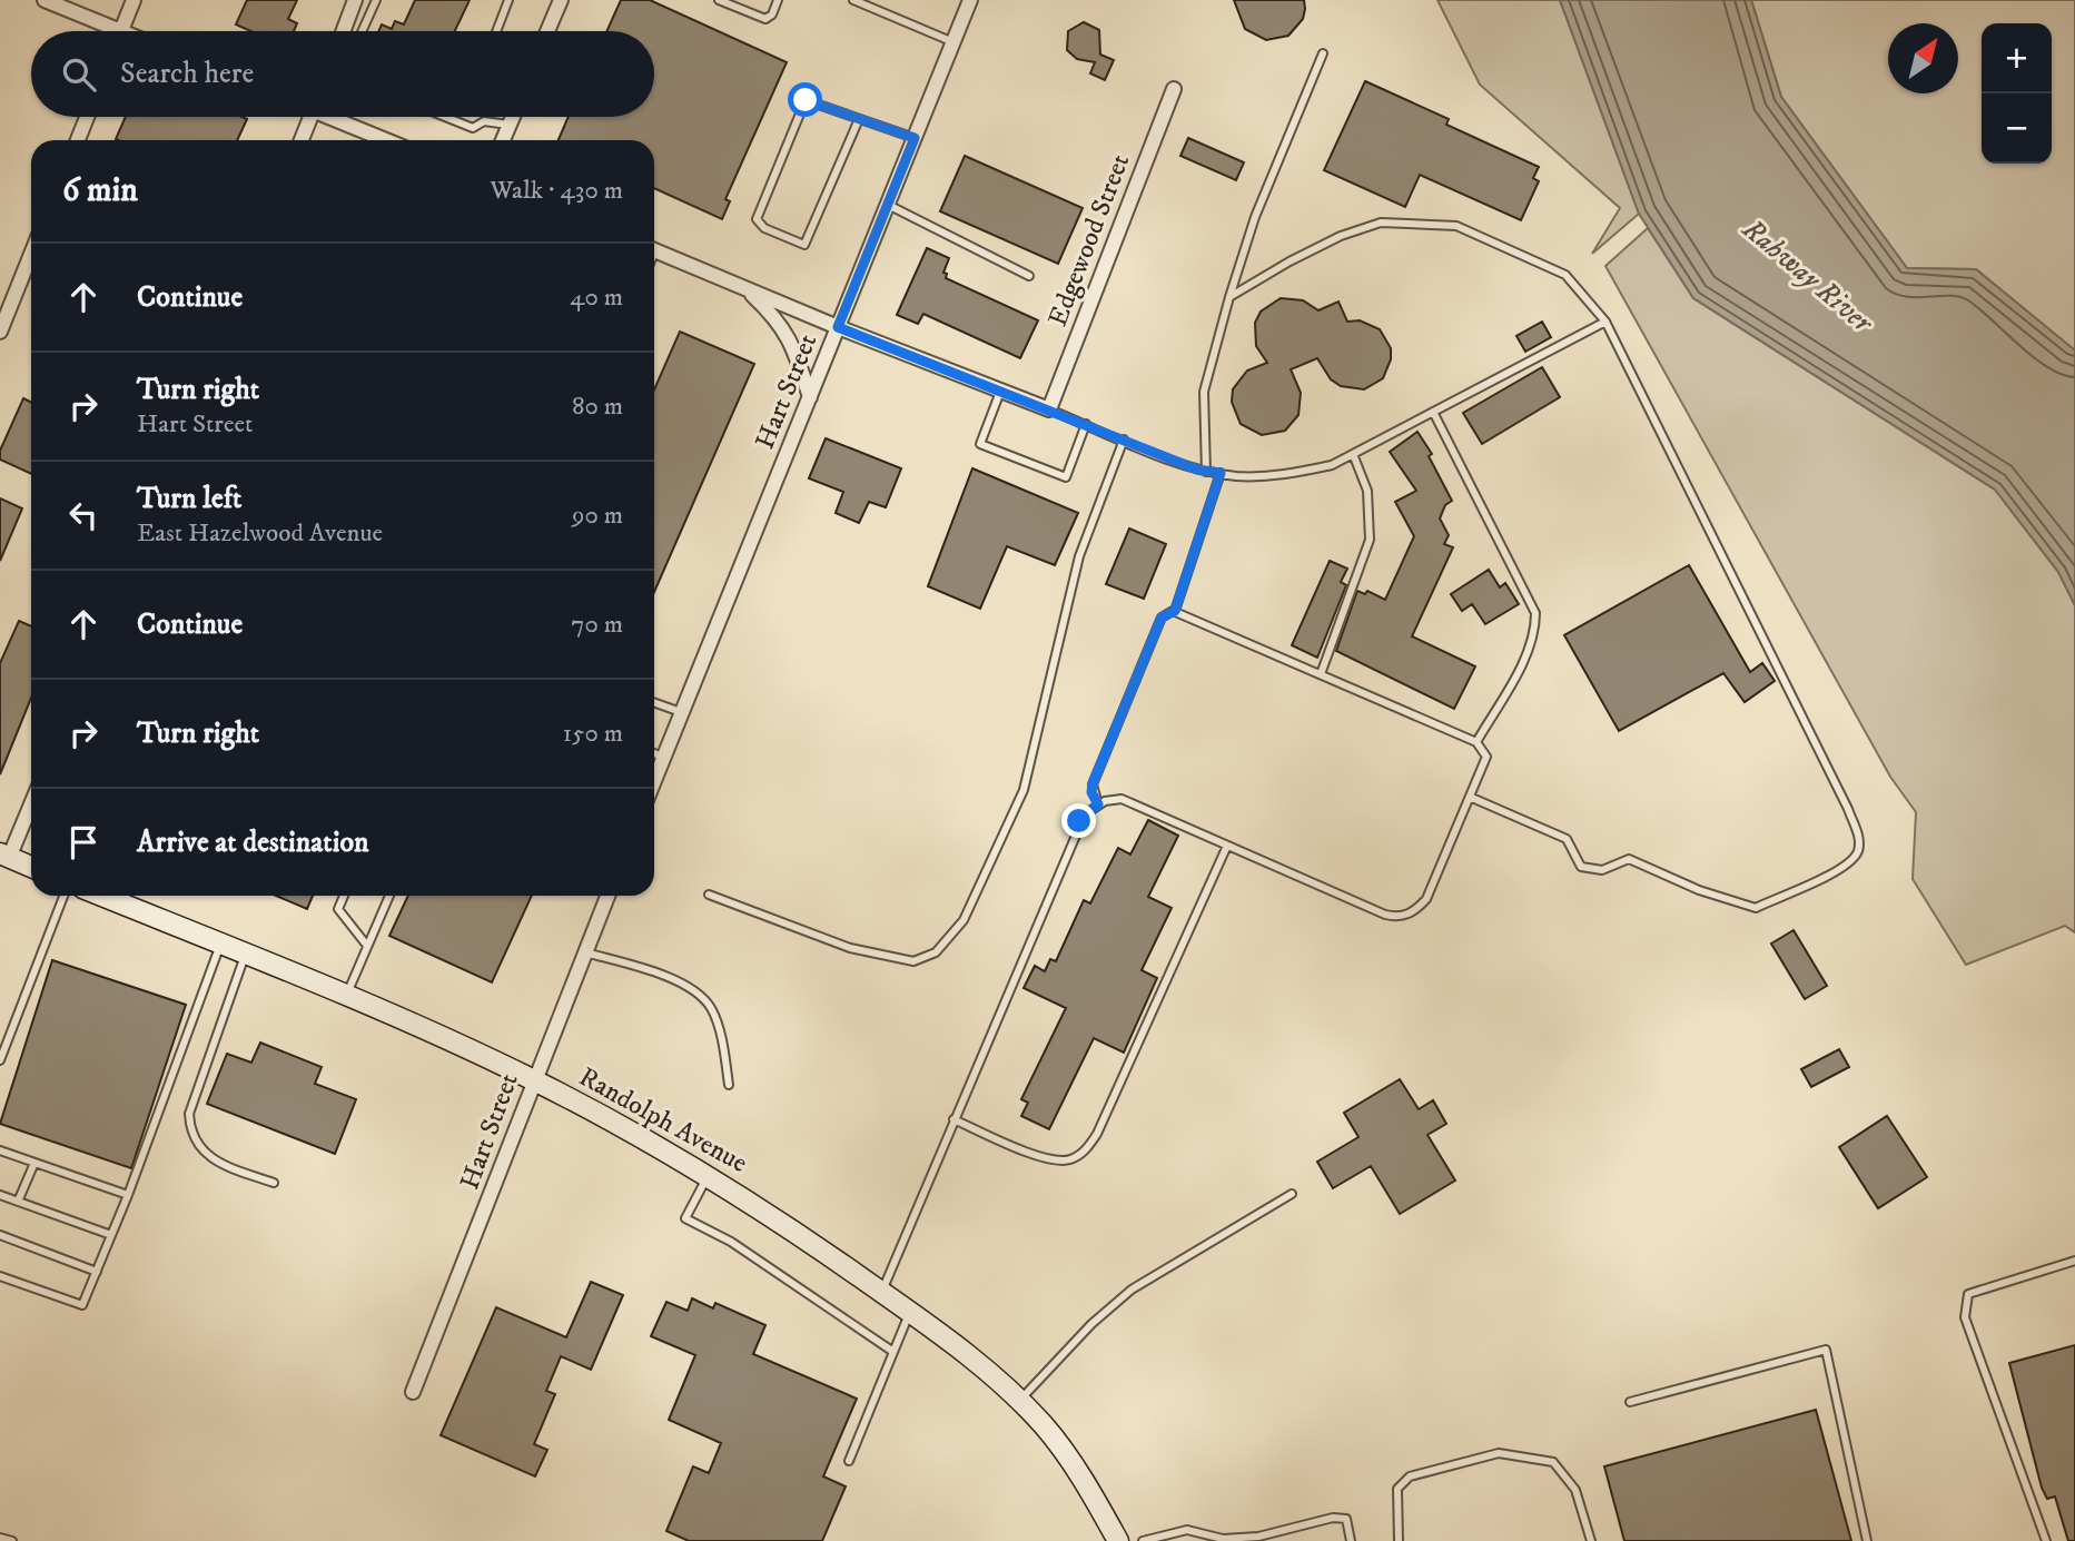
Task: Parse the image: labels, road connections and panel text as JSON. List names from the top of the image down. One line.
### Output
{"streets":{"main road":["Randolph Avenue"],"street":["Edgewood Street","Hart Street"]},"crossings":[["Hart Street","Randolph Avenue"]],"water":["Rahway River"],"north":"top right","page":{"map_buttons":["+","−"],"search":"Search here","heading":["6 min","Walk · 430 m"],"list":[["Continue","40 m"],["Turn right","Hart Street","80 m"],["Turn left","East Hazelwood Avenue","90 m"],["Continue","70 m"],["Turn right","150 m"],"Arrive at destination"]}}
